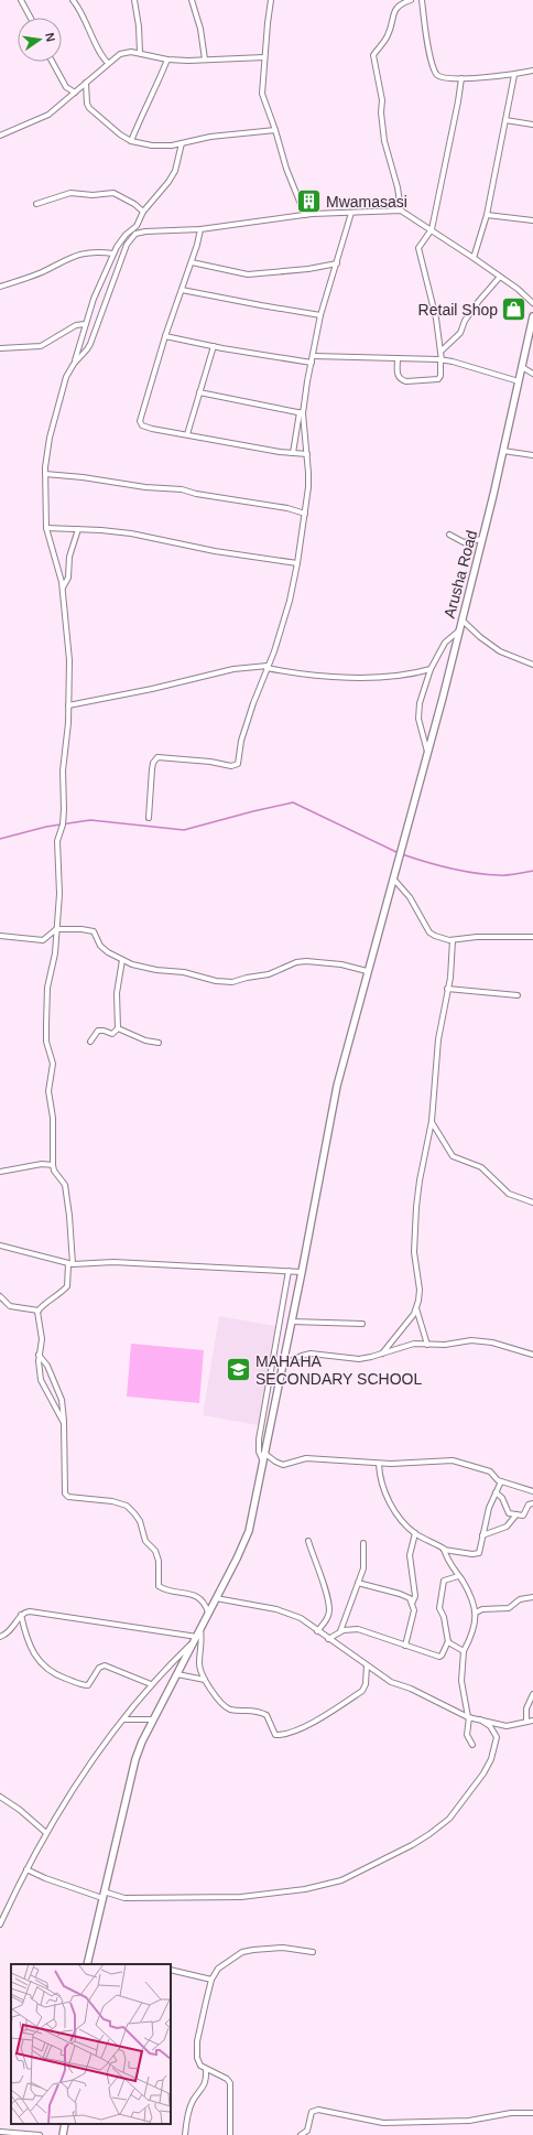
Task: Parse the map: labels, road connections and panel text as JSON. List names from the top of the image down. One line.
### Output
{"streets":{"main road":["Arusha Road"]},"places":{"building":["Mwamasasi"],"shop":["Retail Shop"],"school or university":["MAHAHA SECONDARY SCHOOL"]},"north":"right"}
